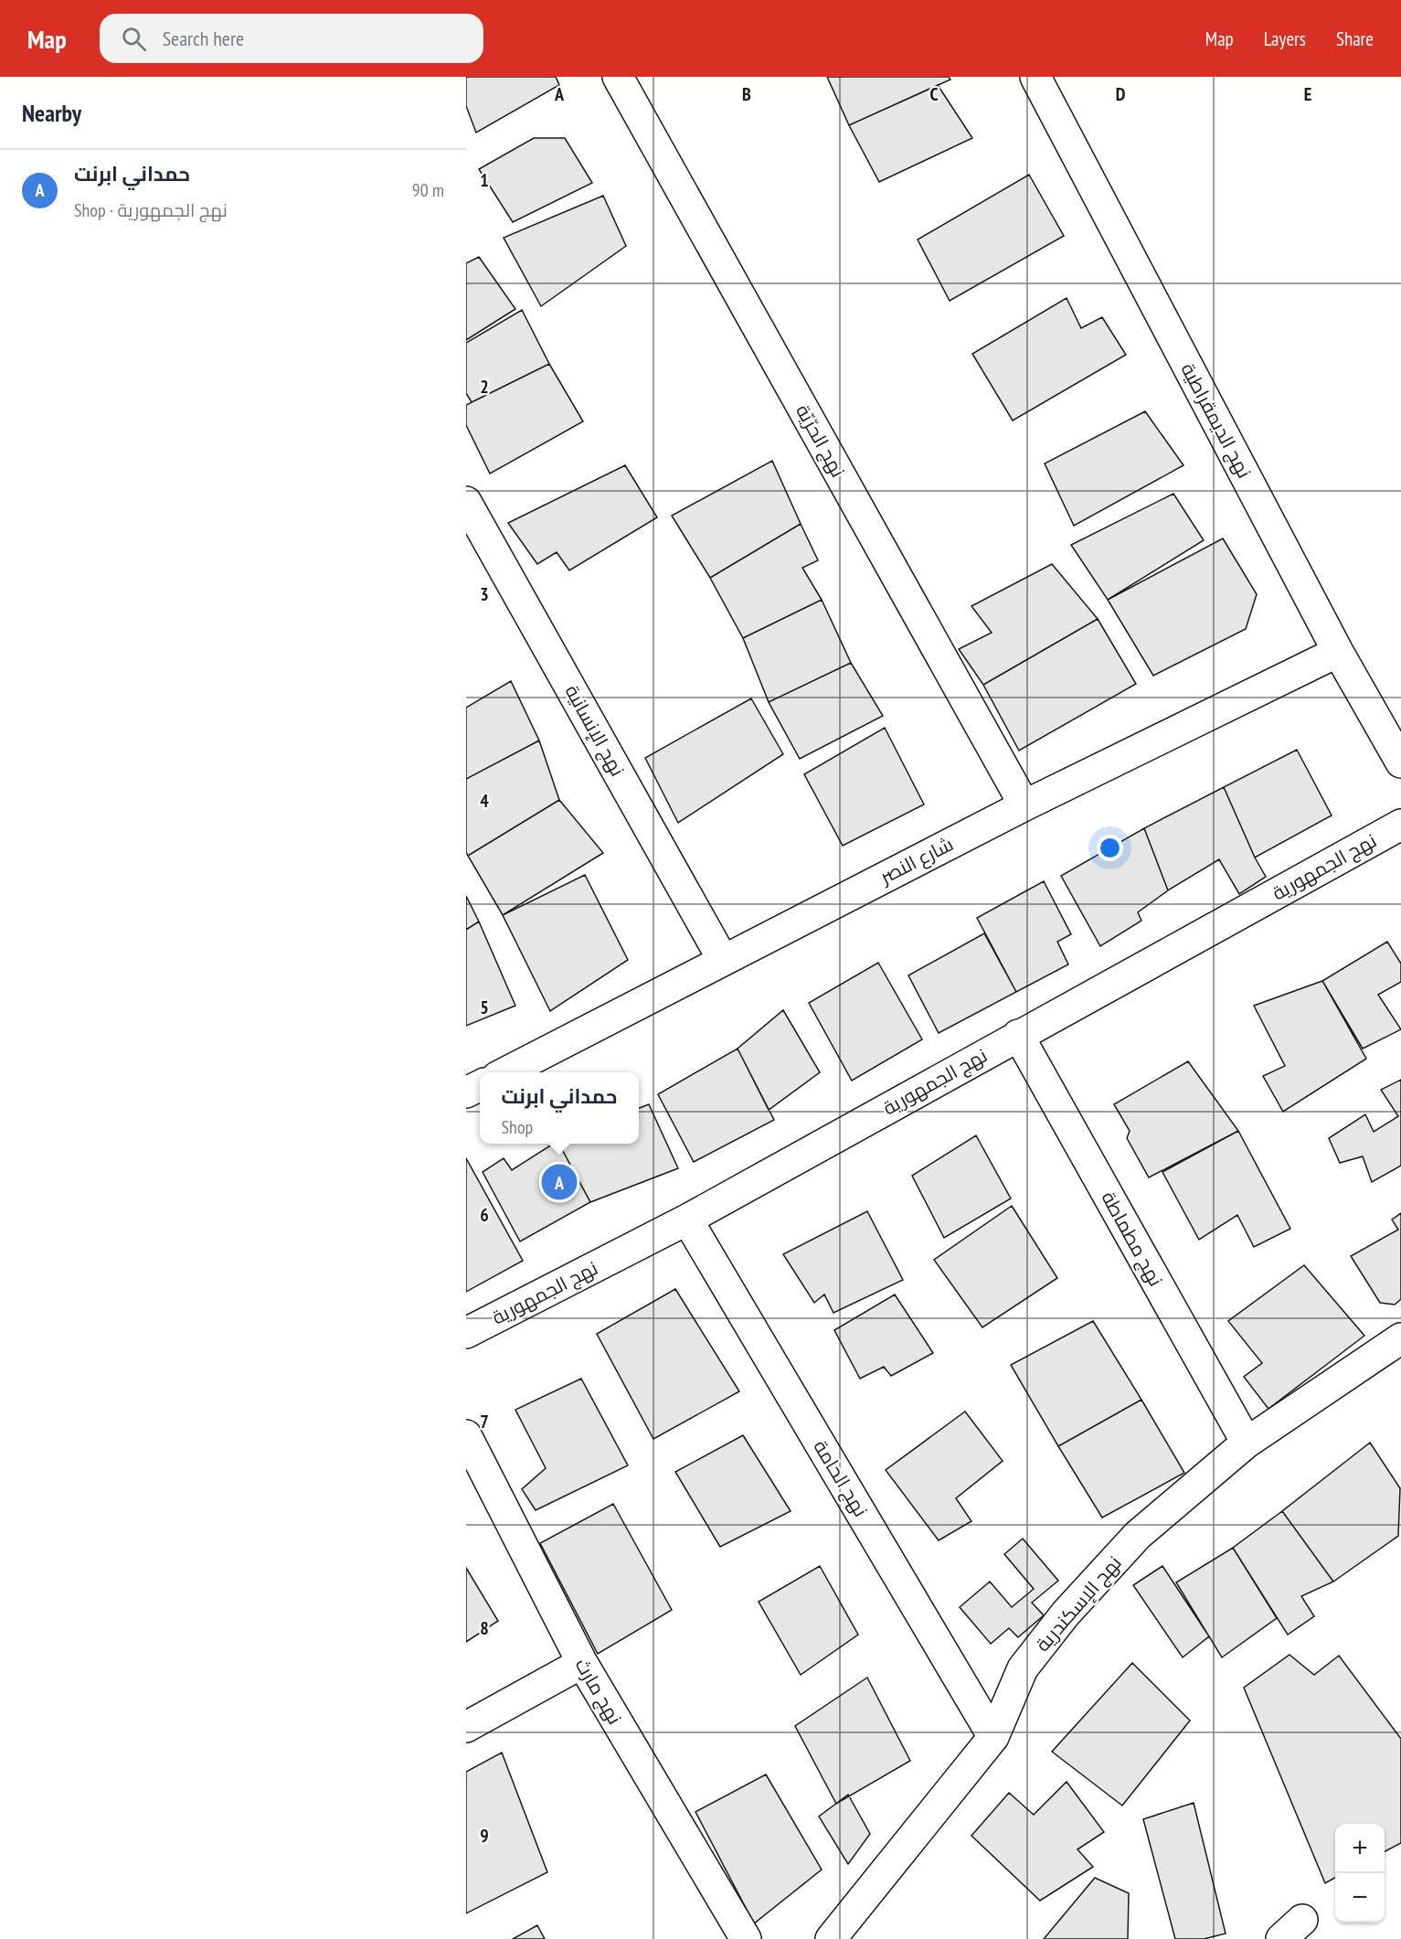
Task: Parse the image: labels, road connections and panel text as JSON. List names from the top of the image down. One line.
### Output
{"streets":{"street":["نهج الديمقراطية","نهج الحرّيّة","نهج الإنسانية","شارع النصر","نهج الجمهورية","نهج مطماطة","نهج الحامة","نهج الإسكندرية","نهج مارث"]},"crossings":[["نهج الديمقراطية","شارع النصر"],["نهج الحرّيّة","شارع النصر"],["نهج الإنسانية","شارع النصر"],["نهج الجمهورية","نهج مطماطة"],["نهج الجمهورية","نهج الحامة"],["نهج مطماطة","نهج الإسكندرية"],["نهج الحامة","نهج الإسكندرية"]],"page":{"header":"Map","search":"Search here","nav":["Map","Layers","Share"],"heading":"Nearby","list":[{"mark":"A","name":"حمداني ابرنت","note":"Shop · نهج الجمهورية","value":"90 m"}],"popup":["حمداني ابرنت","Shop"],"pins":"A","map_buttons":["+","−"]},"grid":{"columns":["A","B","C","D","E"],"rows":["1","2","3","4","5","6","7","8","9"]}}
